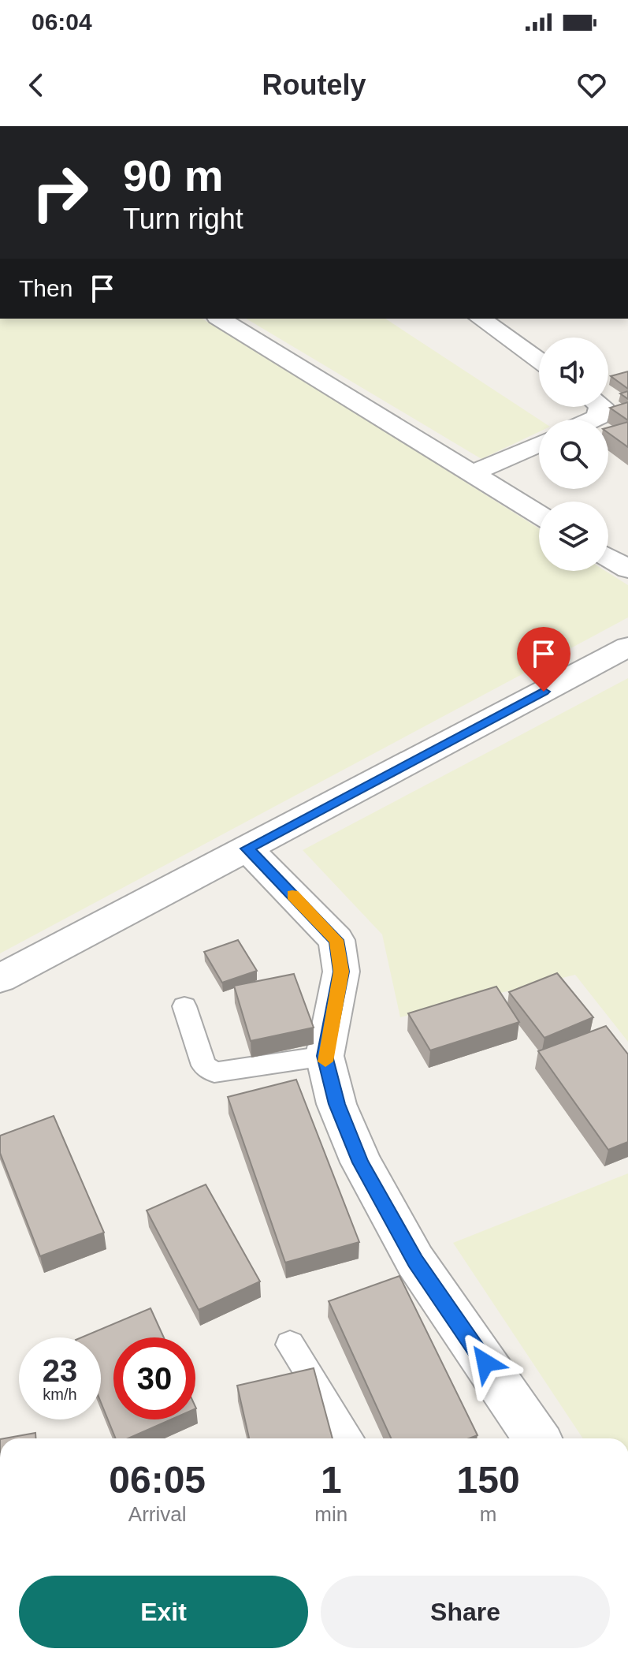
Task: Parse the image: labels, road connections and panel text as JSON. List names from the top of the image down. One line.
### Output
{"page":{"status":"06:04","header":"Routely","turn":["90 m","Turn right"],"then":"Then","speed":"23 km/h","limit":"30","eta":["06:05","Arrival","1","min","150","m"],"buttons":["Exit","Share"]}}
